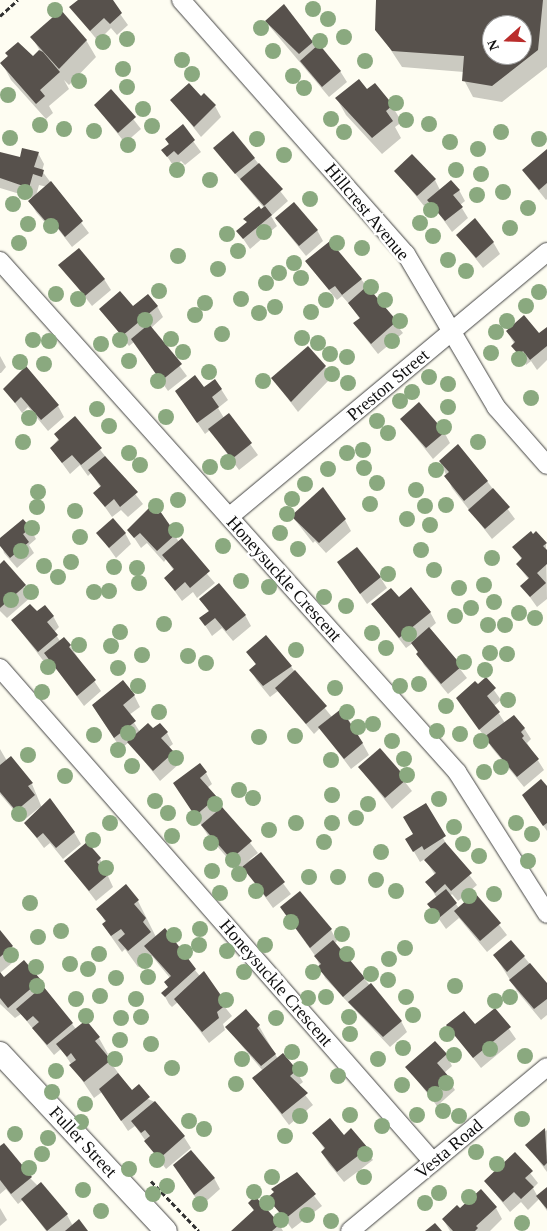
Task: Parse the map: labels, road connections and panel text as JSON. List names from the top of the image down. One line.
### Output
{"streets":{"street":["Hillcrest Avenue","Preston Street","Honeysuckle Crescent","Fuller Street","Vesta Road"]},"crossings":[["Hillcrest Avenue","Preston Street"],["Preston Street","Honeysuckle Crescent"],["Honeysuckle Crescent","Vesta Road"]],"north":"left"}
